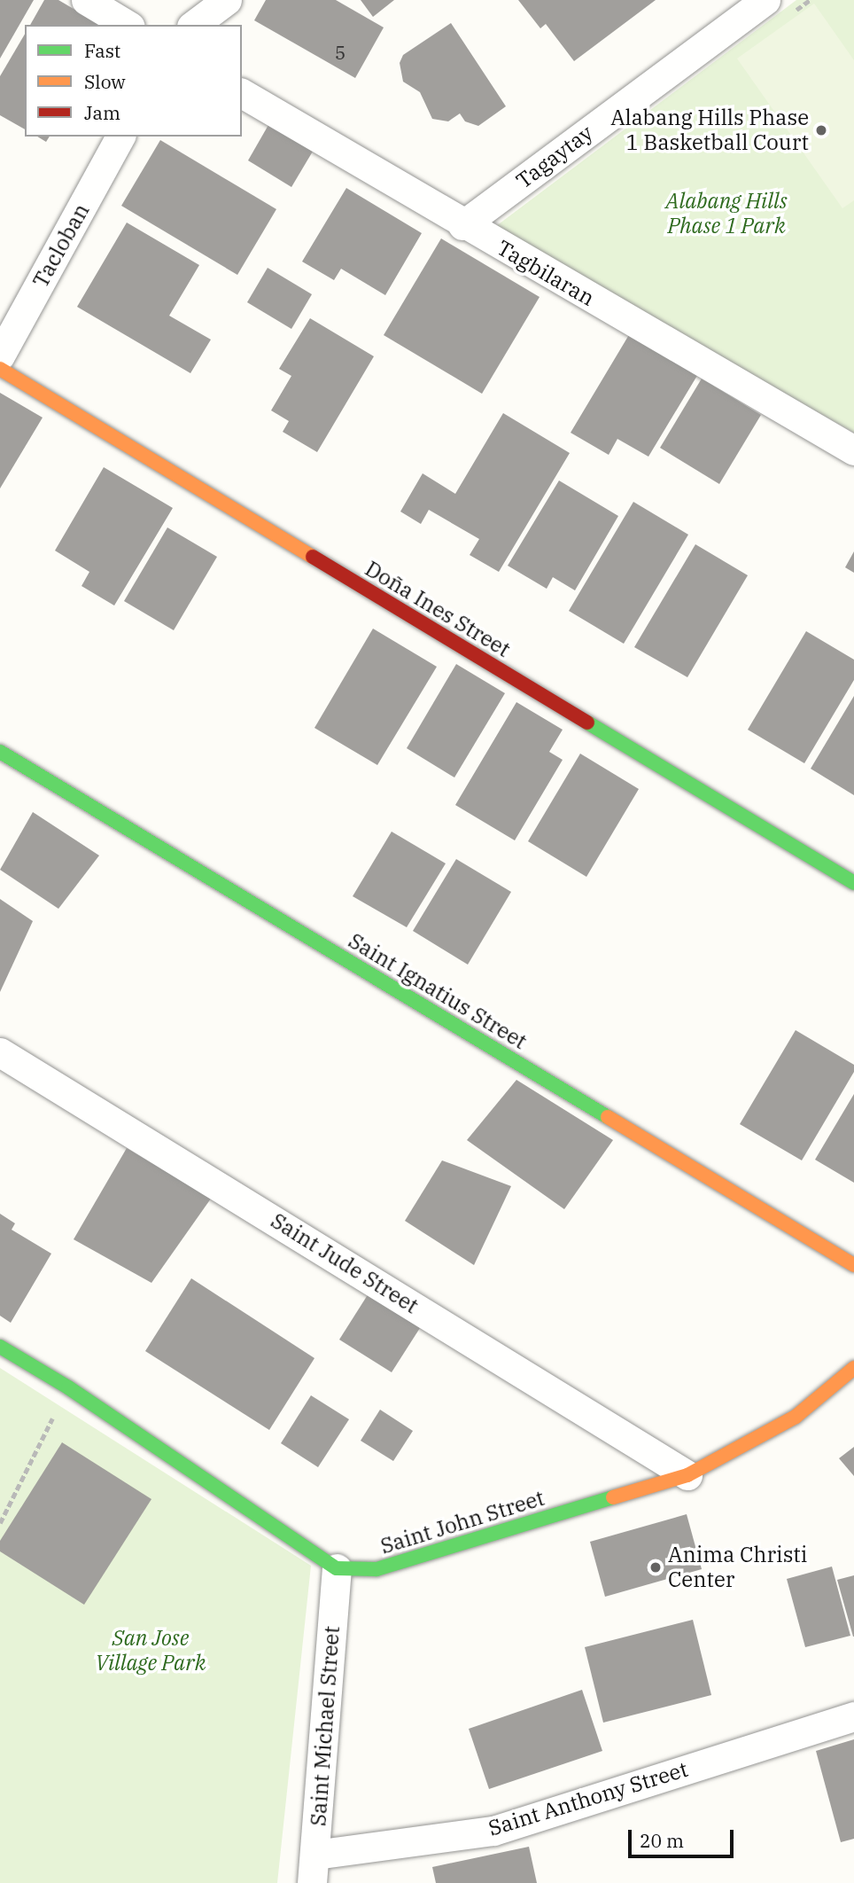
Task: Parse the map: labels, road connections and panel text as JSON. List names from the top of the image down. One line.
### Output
{"streets":{"street":["Tagaytay","Tacloban","Tagbilaran","Doña Ines Street","Saint Ignatius Street","Saint Jude Street","Saint John Street","Saint Michael Street","Saint Anthony Street"]},"crossings":[["Tagaytay","Tagbilaran"],["Saint Jude Street","Saint John Street"],["Saint John Street","Saint Michael Street"],["Saint Michael Street","Saint Anthony Street"]],"parks":["Alabang Hills Phase 1 Park","San Jose Village Park"],"places":["Alabang Hills Phase 1 Basketball Court","Anima Christi Center"],"house_numbers":["5"],"legend":["Fast","Slow","Jam"],"scale_bar":"20 m"}
